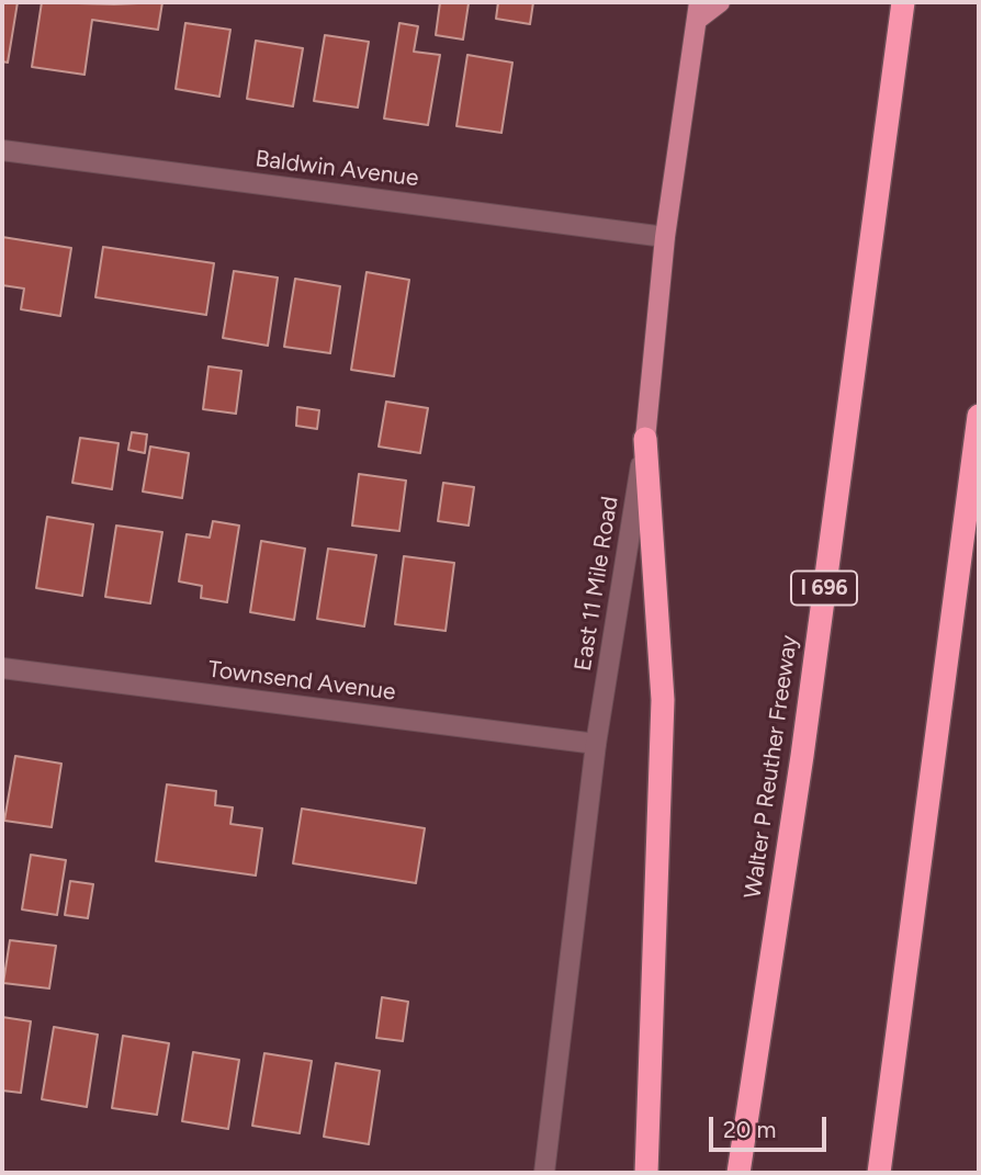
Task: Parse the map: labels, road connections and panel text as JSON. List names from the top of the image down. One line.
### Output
{"streets":{"highway":["I 696","Walter P Reuther Freeway"],"main road":["East 11 Mile Road"],"street":["Baldwin Avenue","Townsend Avenue"]},"crossings":[["Baldwin Avenue","East 11 Mile Road"],["East 11 Mile Road","Townsend Avenue"]],"scale_bar":"20 m"}
